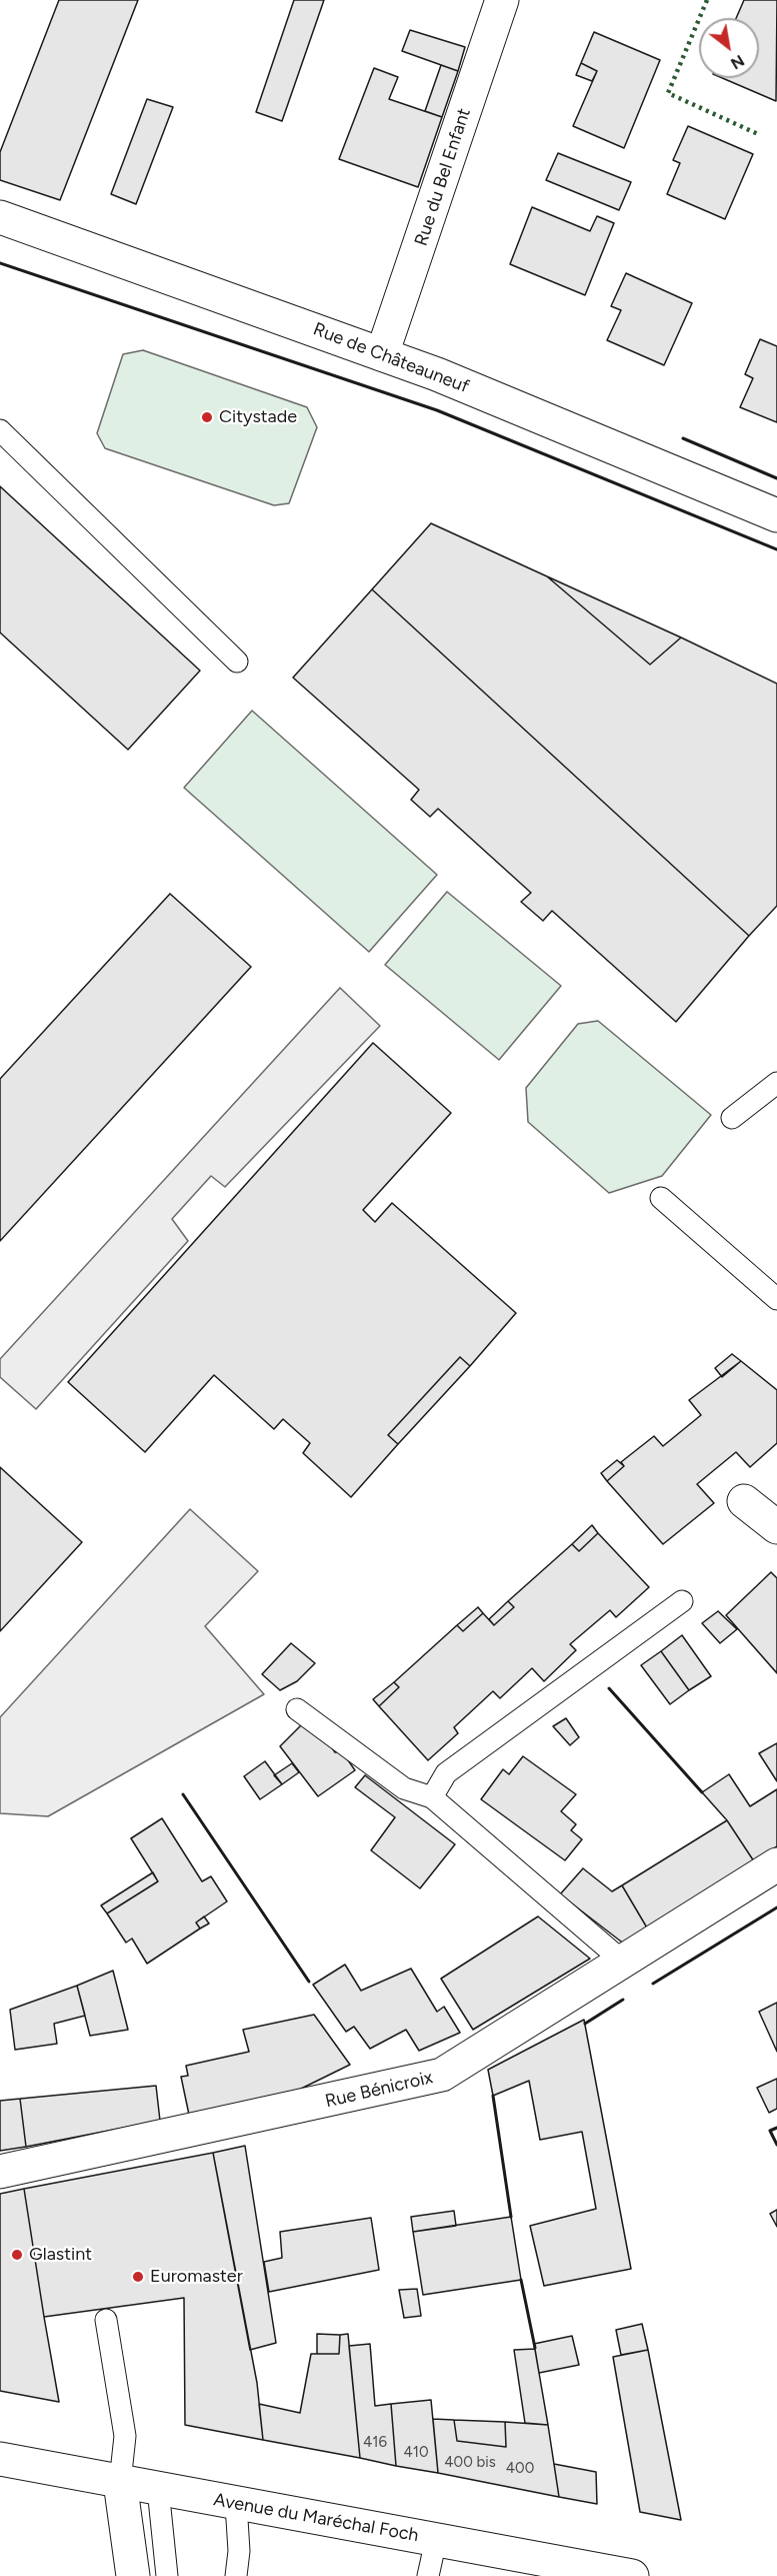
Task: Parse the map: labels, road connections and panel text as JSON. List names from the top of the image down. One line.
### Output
{"streets":{"main road":["Rue du Bel Enfant","Rue de Châteauneuf","Rue Bénicroix","Avenue du Maréchal Foch"]},"crossings":[["Rue du Bel Enfant","Rue de Châteauneuf"]],"places":["Citystade","Glastint","Euromaster"],"house_numbers":["416","410","400 bis","400"],"north":"bottom right"}
